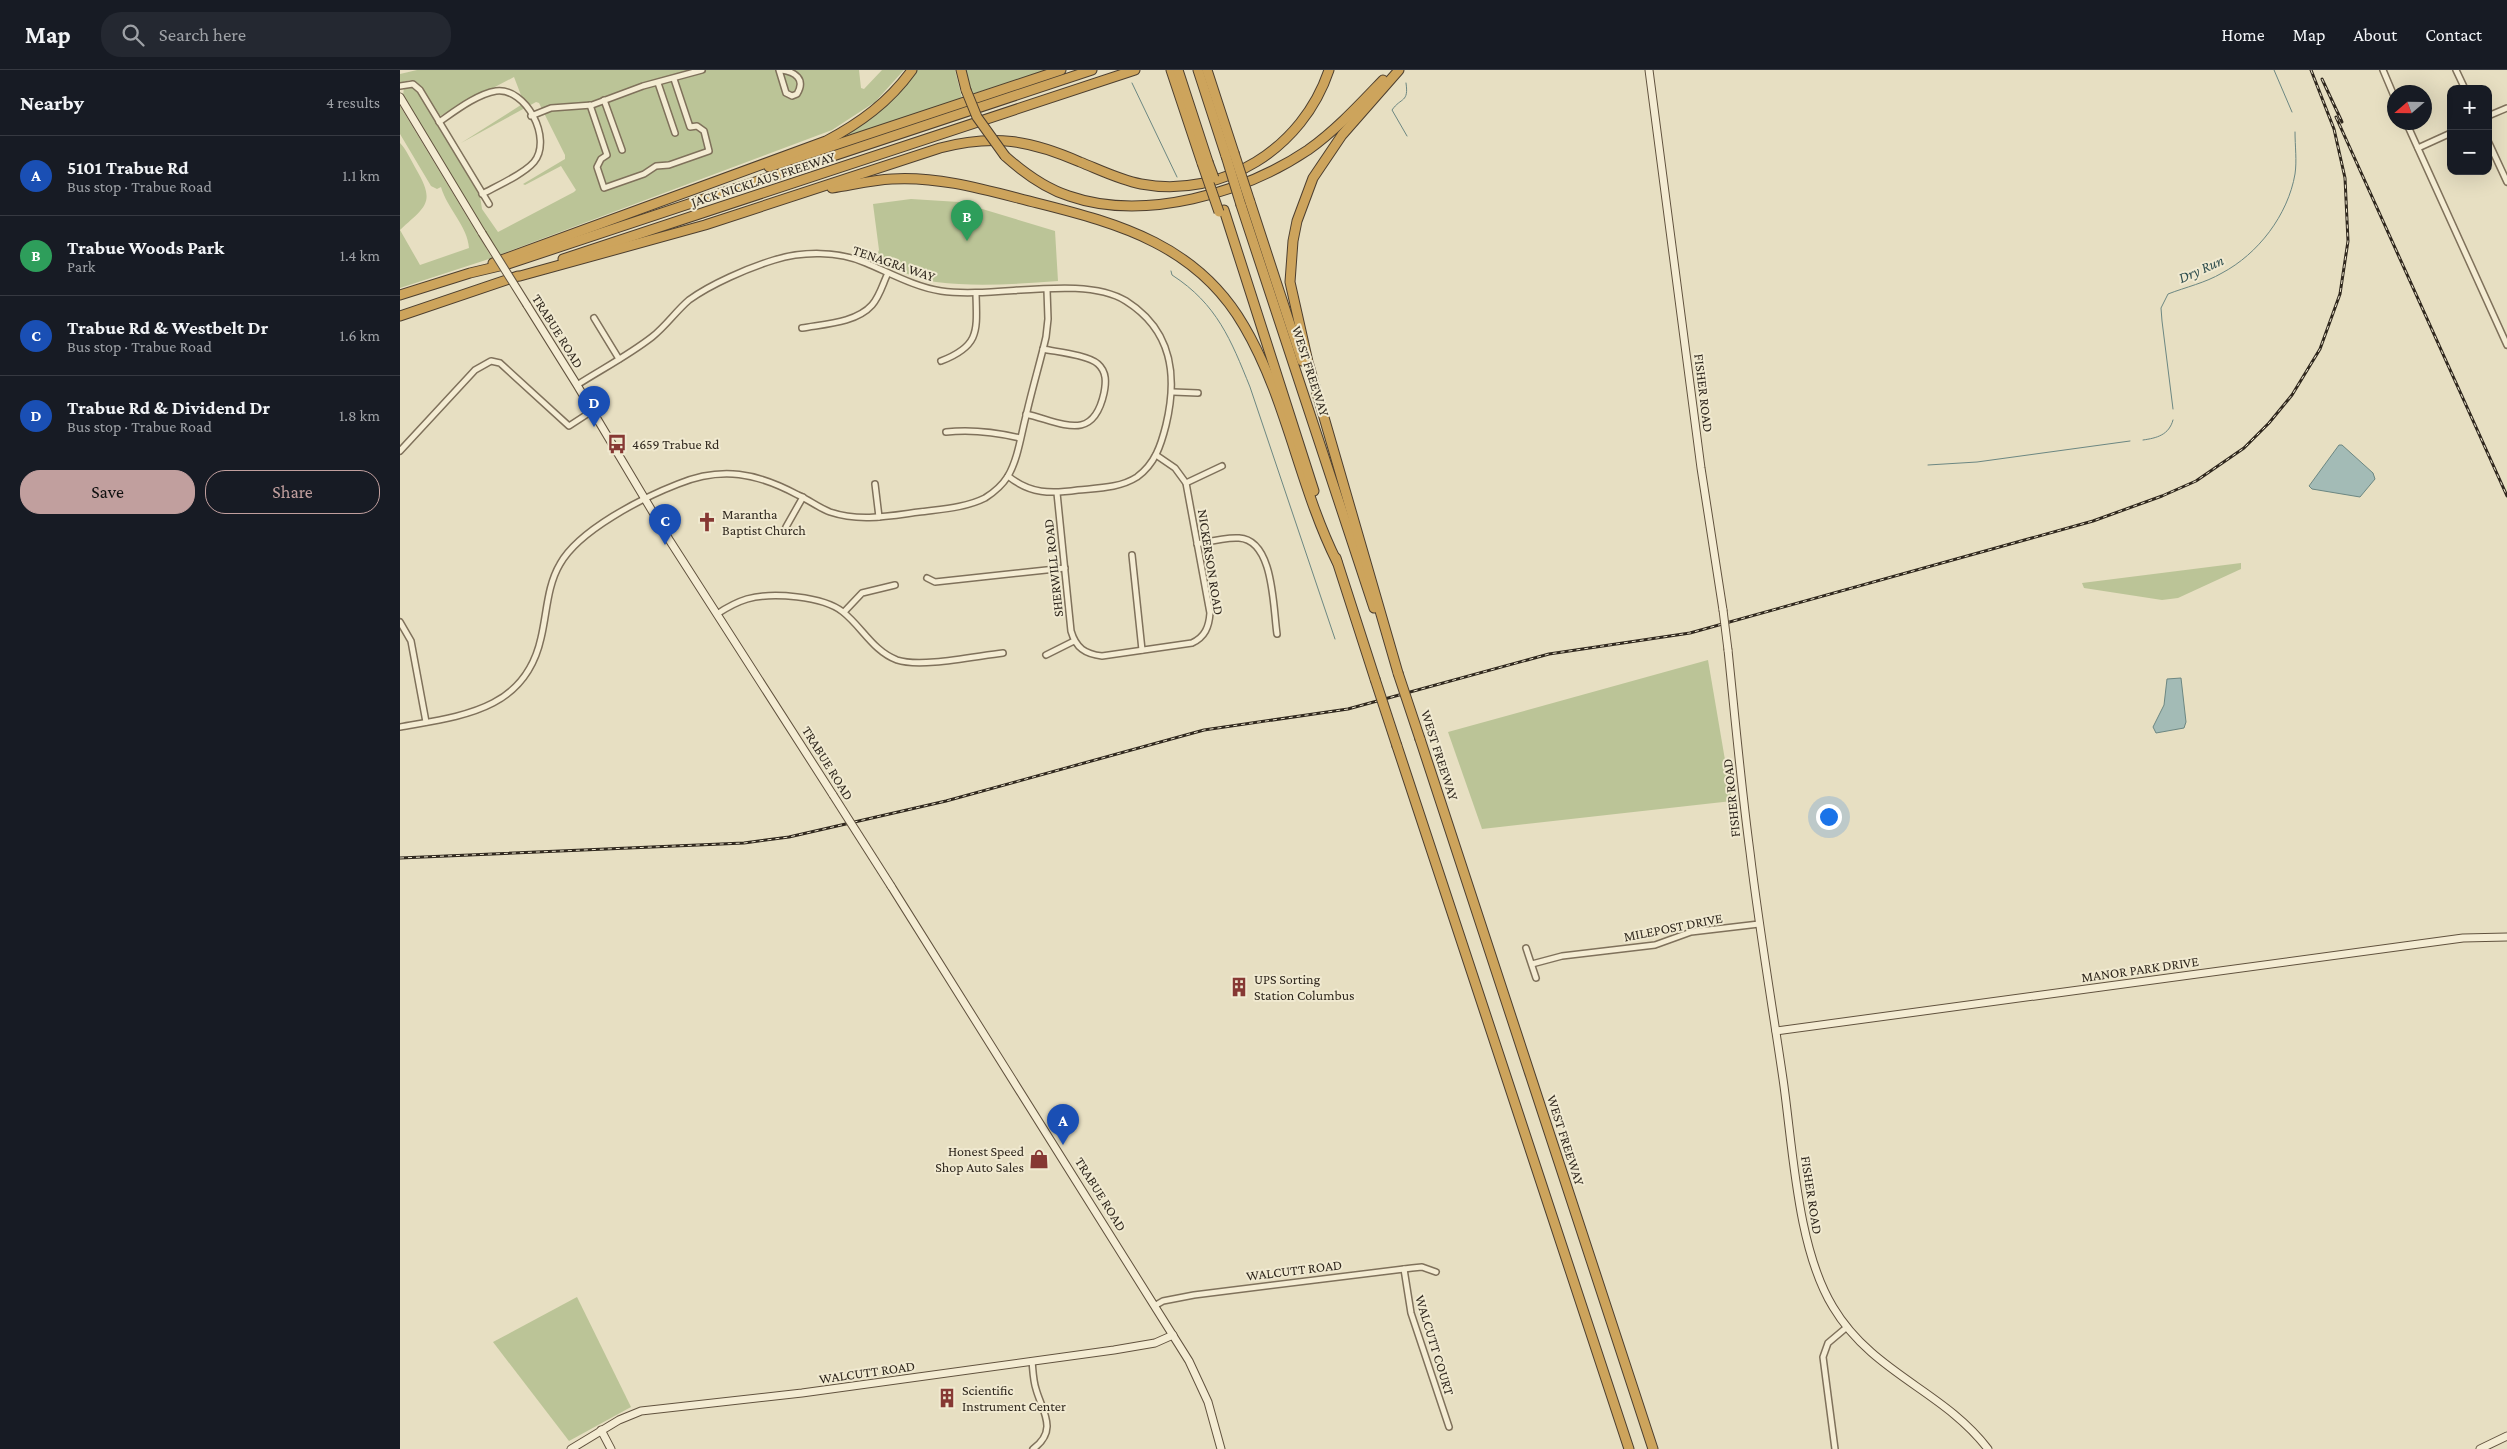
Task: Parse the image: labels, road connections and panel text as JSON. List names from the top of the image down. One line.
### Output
{"streets":{"highway":["JACK NICKLAUS FREEWAY","WEST FREEWAY"],"main road":["TRABUE ROAD","FISHER ROAD","MANOR PARK DRIVE","WALCUTT ROAD"],"street":["TENAGRA WAY","NICKERSON ROAD","SHERWILL ROAD","MILEPOST DRIVE","WALCUTT COURT"]},"crossings":[["TENAGRA WAY","TRABUE ROAD"],["TRABUE ROAD","WALCUTT ROAD"],["FISHER ROAD","MILEPOST DRIVE"],["FISHER ROAD","MANOR PARK DRIVE"],["NICKERSON ROAD","SHERWILL ROAD"],["WALCUTT ROAD","WALCUTT COURT"]],"water":["Dry Run"],"places":{"bus stop":["4659 Trabue Rd"],"church":["Marantha Baptist Church"],"building":["UPS Sorting Station Columbus","Scientific Instrument Center"],"shop":["Honest Speed Shop Auto Sales"]},"north":"left","page":{"header":"Map","search":"Search here","nav":["Home","Map","About","Contact"],"heading":["Nearby","4 results"],"map_buttons":["+","−"],"list":[{"mark":"A","name":"5101 Trabue Rd","note":"Bus stop · Trabue Road","value":"1.1 km"},{"mark":"B","name":"Trabue Woods Park","note":"Park","value":"1.4 km"},{"mark":"C","name":"Trabue Rd & Westbelt Dr","note":"Bus stop · Trabue Road","value":"1.6 km"},{"mark":"D","name":"Trabue Rd & Dividend Dr","note":"Bus stop · Trabue Road","value":"1.8 km"}],"pins":["B","D","C","A"],"buttons":["Save","Share"]}}
